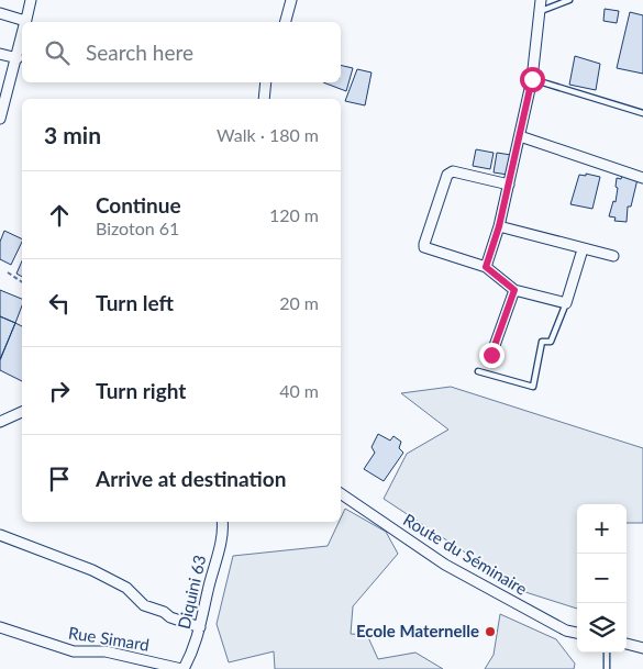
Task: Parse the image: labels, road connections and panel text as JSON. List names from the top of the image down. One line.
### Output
{"streets":{"street":["Route du Séminaire","Diquini 63","Rue Simard"]},"crossings":[["Diquini 63","Rue Simard"]],"places":["Ecole Maternelle"],"page":{"search":"Search here","heading":["3 min","Walk · 180 m"],"list":[["Continue","Bizoton 61","120 m"],["Turn left","20 m"],["Turn right","40 m"],"Arrive at destination"],"map_buttons":["+","−"]}}
